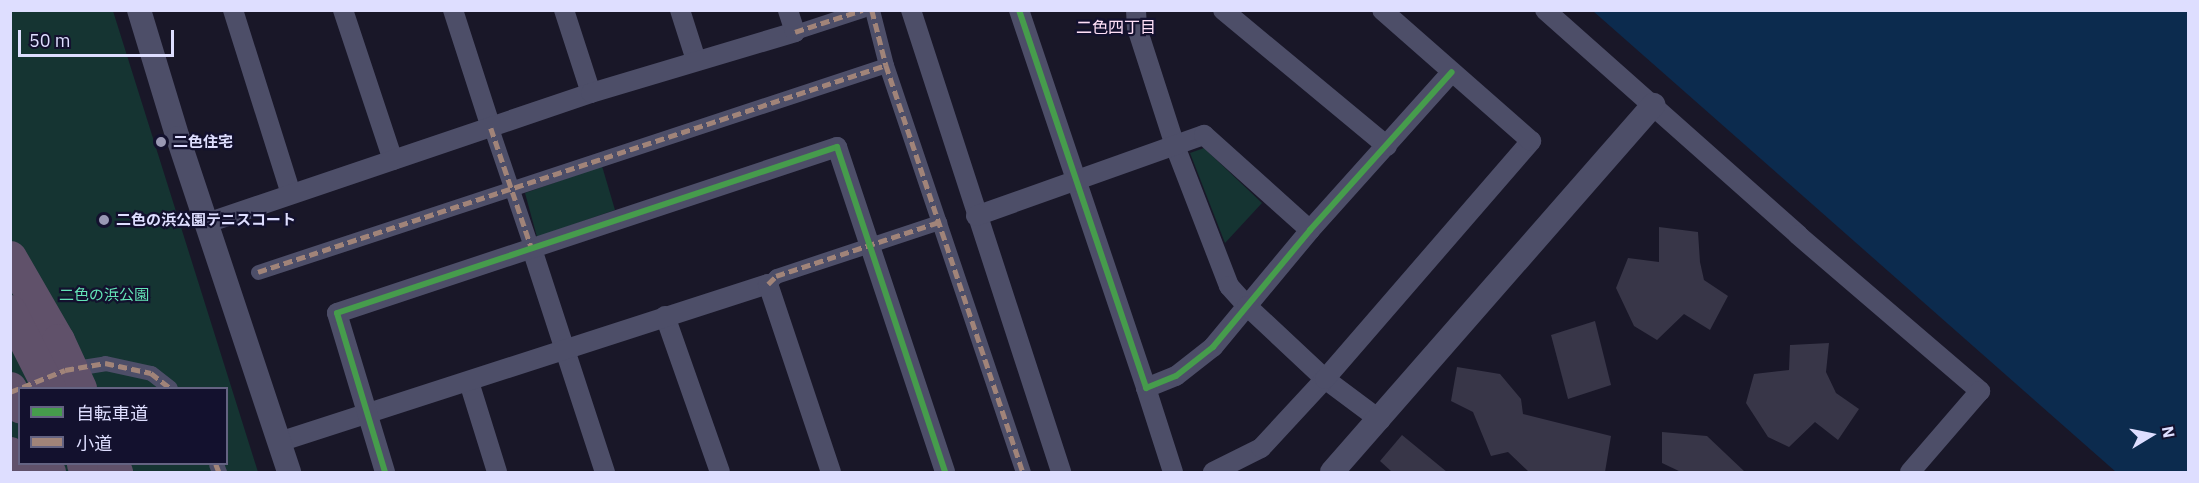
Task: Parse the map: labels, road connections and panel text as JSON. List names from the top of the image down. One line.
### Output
{"districts":["二色四丁目"],"parks":["二色の浜公園"],"places":["二色住宅","二色の浜公園テニスコート"],"legend":["自転車道","小道"],"scale_bar":"50 m","north":"right"}
